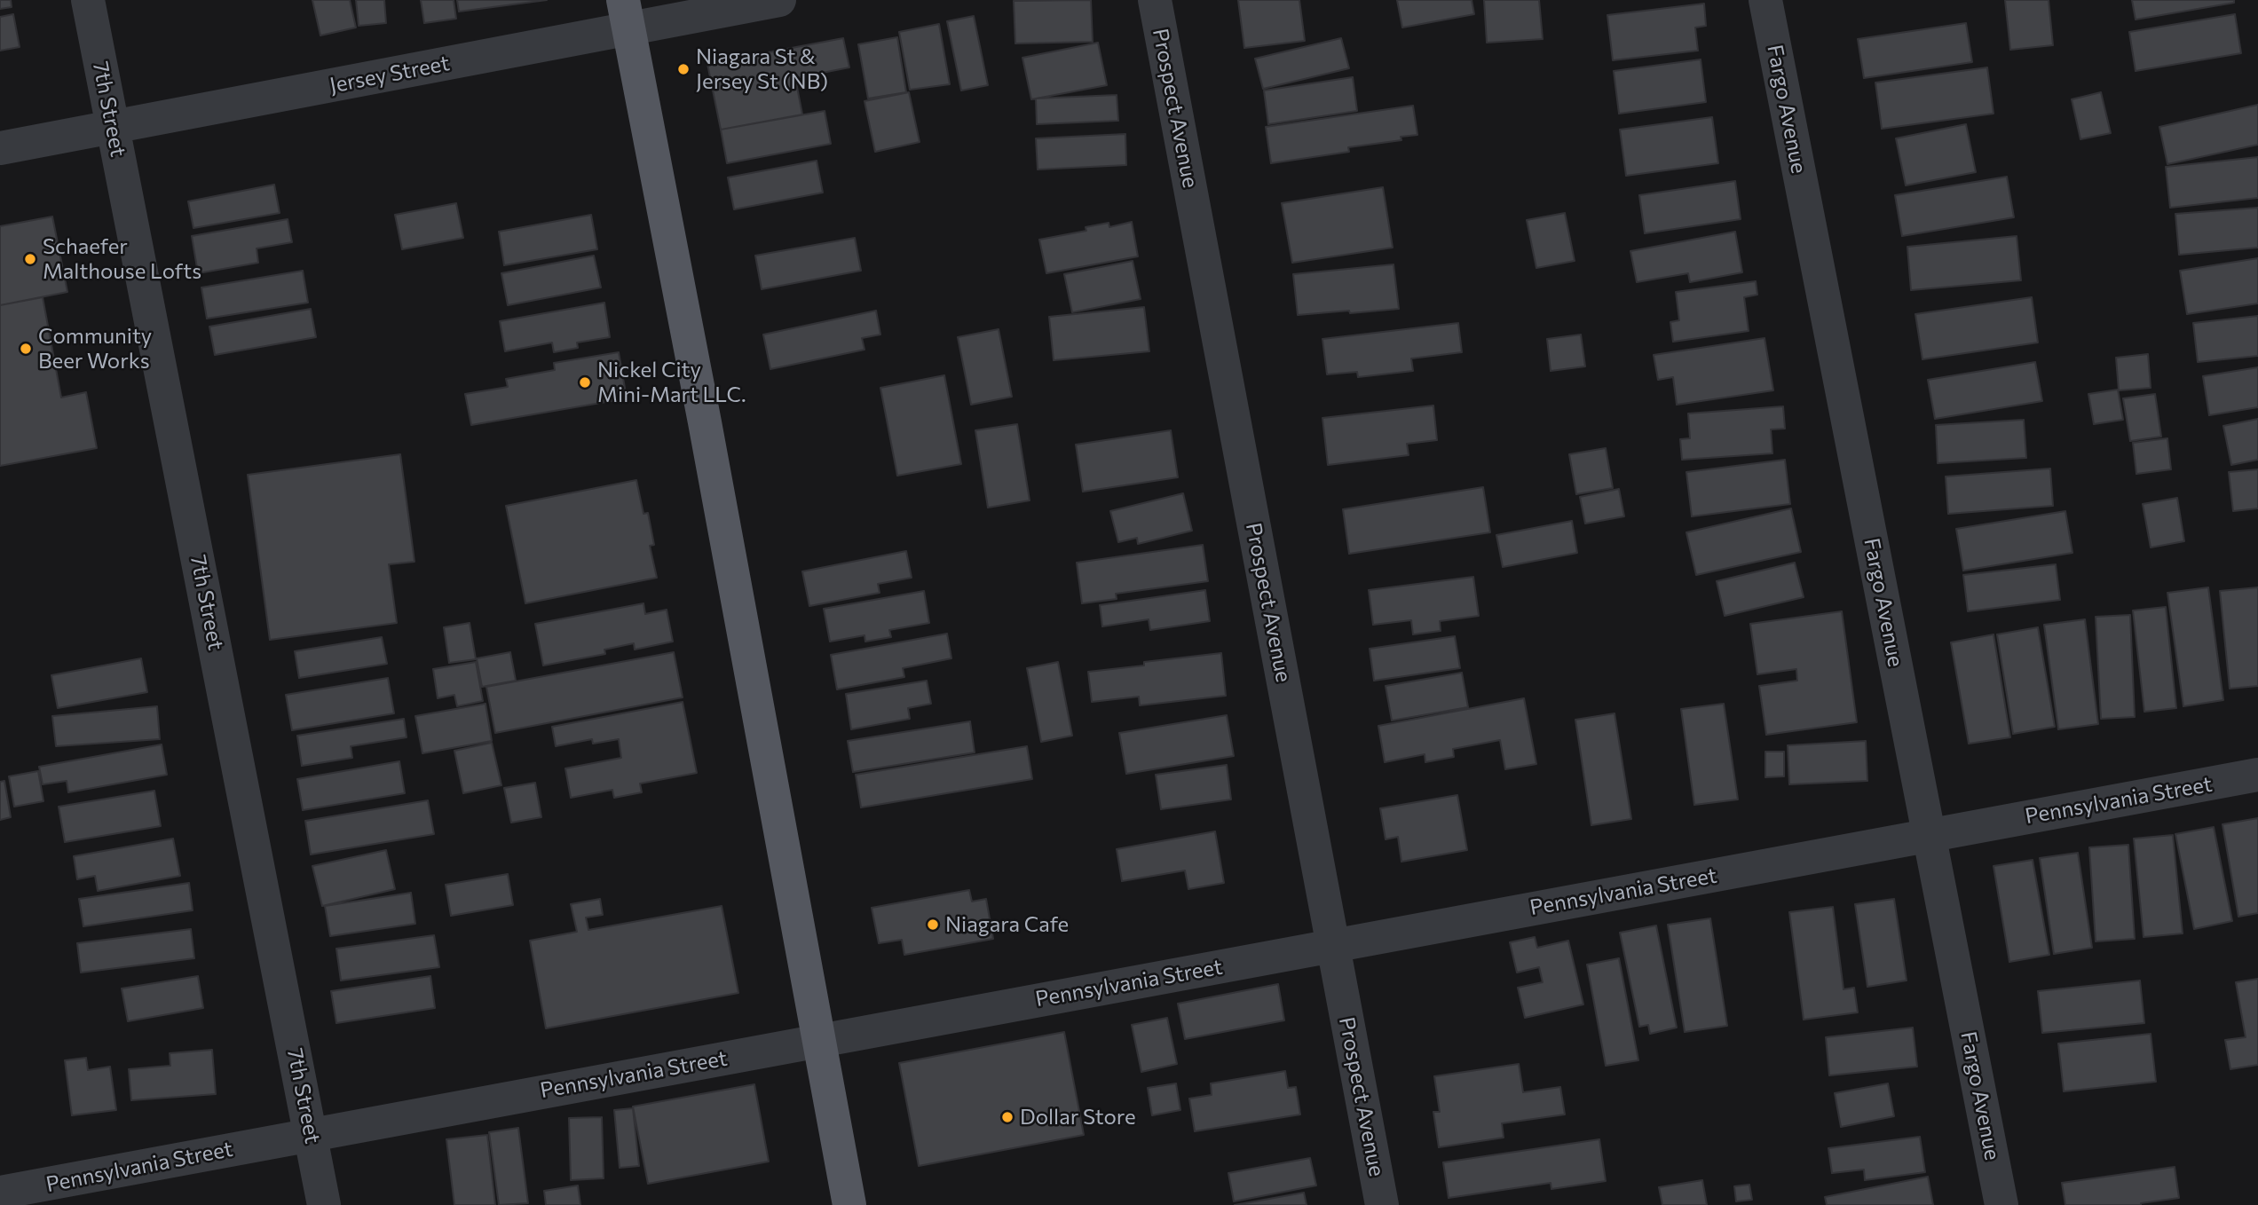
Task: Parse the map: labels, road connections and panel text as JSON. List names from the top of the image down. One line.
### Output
{"streets":{"street":["Jersey Street","Prospect Avenue","7th Street","Fargo Avenue","Pennsylvania Street"]},"crossings":[["Jersey Street","7th Street"],["Prospect Avenue","Pennsylvania Street"],["7th Street","Pennsylvania Street"],["Fargo Avenue","Pennsylvania Street"]],"places":["Niagara St & Jersey St (NB)","Schaefer Malthouse Lofts","Community Beer Works","Nickel City Mini-Mart LLC.","Niagara Cafe","Dollar Store"]}
